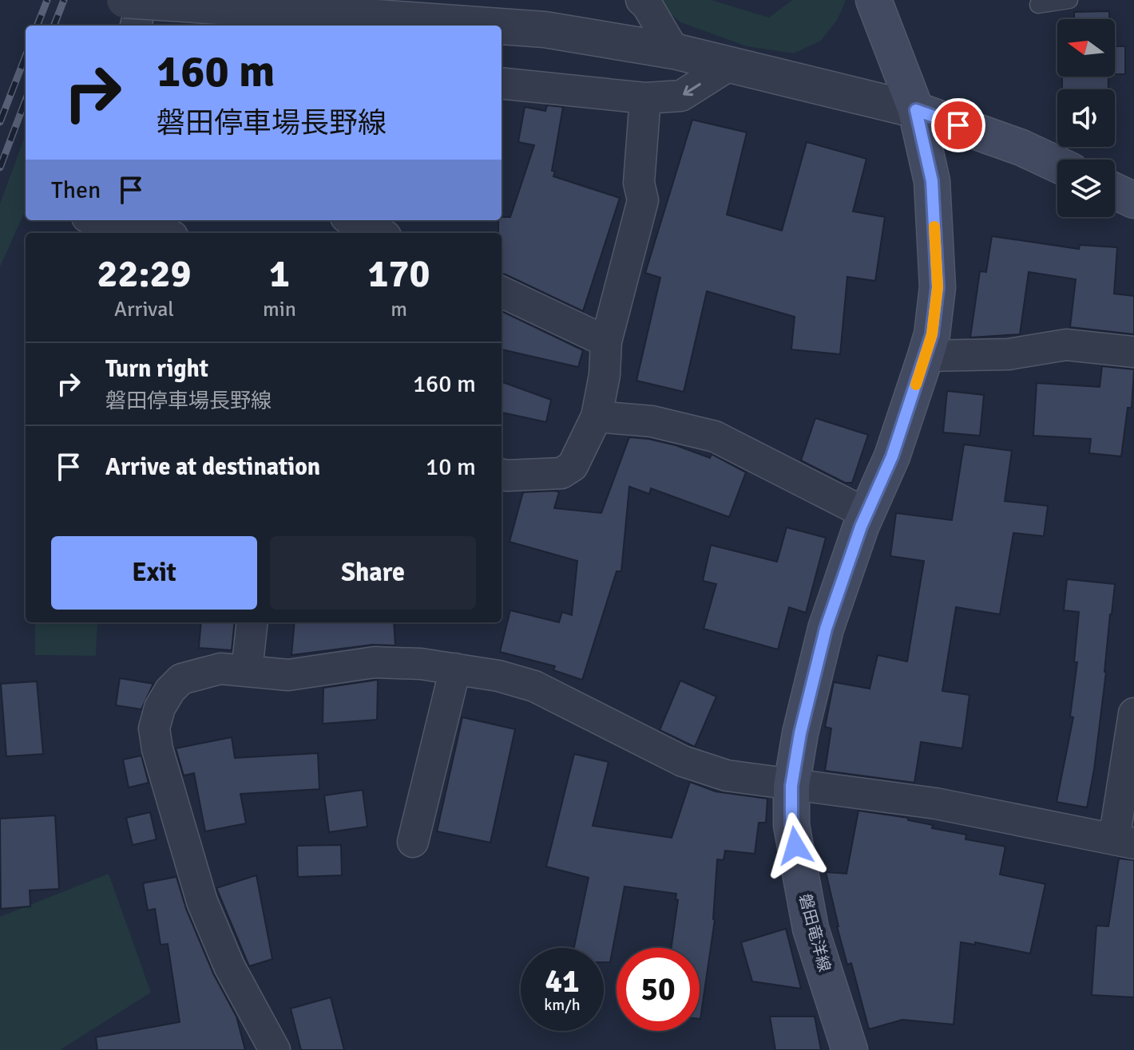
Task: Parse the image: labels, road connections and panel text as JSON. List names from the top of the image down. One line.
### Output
{"streets":{"main road":["磐田竜洋線"]},"north":"left","page":{"turn":["160 m","磐田停車場長野線"],"then":"Then","eta":["22:29","Arrival","1","min","170","m"],"list":[{"name":"Turn right","note":"磐田停車場長野線","value":"160 m"},{"name":"Arrive at destination","value":"10 m"}],"buttons":["Exit","Share"],"speed":"41 km/h","limit":"50"}}
